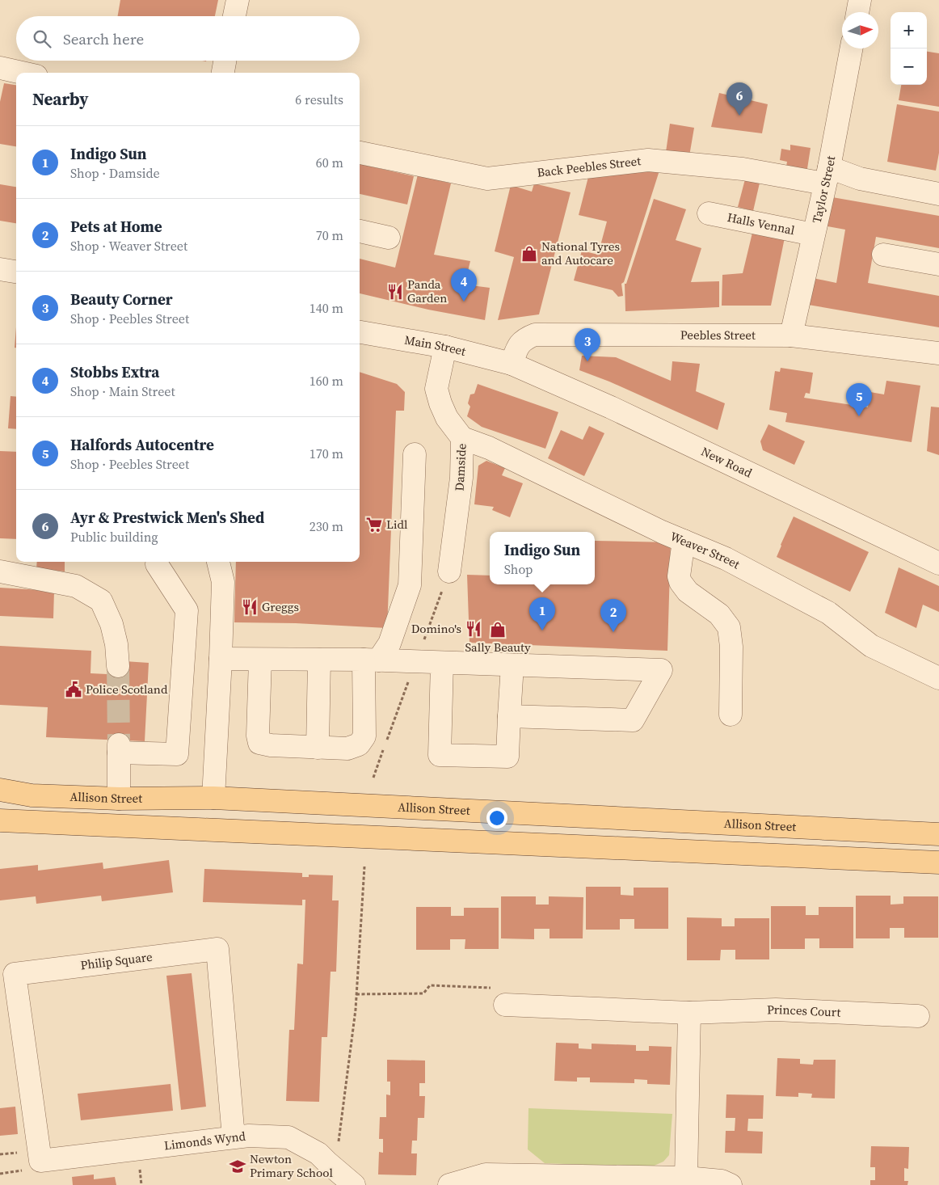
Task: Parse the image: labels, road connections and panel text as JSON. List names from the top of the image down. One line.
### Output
{"streets":{"main road":["Allison Street"],"street":["Back Peebles Street","Taylor Street","Halls Vennal","Peebles Street","Main Street","New Road","Damside","Weaver Street","Philip Square","Princes Court","Limonds Wynd"]},"crossings":[["Back Peebles Street","Taylor Street"],["Taylor Street","Halls Vennal"],["Taylor Street","Peebles Street"],["Peebles Street","Main Street"],["Peebles Street","New Road"],["Main Street","New Road"],["Main Street","Damside"],["Damside","Weaver Street"],["Philip Square","Limonds Wynd"]],"places":{"shop":["National Tyres and Autocare","Sally Beauty"],"restaurant":["Panda Garden","Greggs","Domino's"],"supermarket":["Lidl"],"public building":["Police Scotland"],"school or university":["Newton Primary School"]},"north":"right","page":{"map_buttons":["+","−"],"search":"Search here","heading":["Nearby","6 results"],"pins":["6","4","3","5","1","2"],"list":[{"mark":"1","name":"Indigo Sun","note":"Shop · Damside","value":"60 m"},{"mark":"2","name":"Pets at Home","note":"Shop · Weaver Street","value":"70 m"},{"mark":"3","name":"Beauty Corner","note":"Shop · Peebles Street","value":"140 m"},{"mark":"4","name":"Stobbs Extra","note":"Shop · Main Street","value":"160 m"},{"mark":"5","name":"Halfords Autocentre","note":"Shop · Peebles Street","value":"170 m"},{"mark":"6","name":"Ayr & Prestwick Men's Shed","note":"Public building","value":"230 m"}],"popup":["Indigo Sun","Shop"]}}
